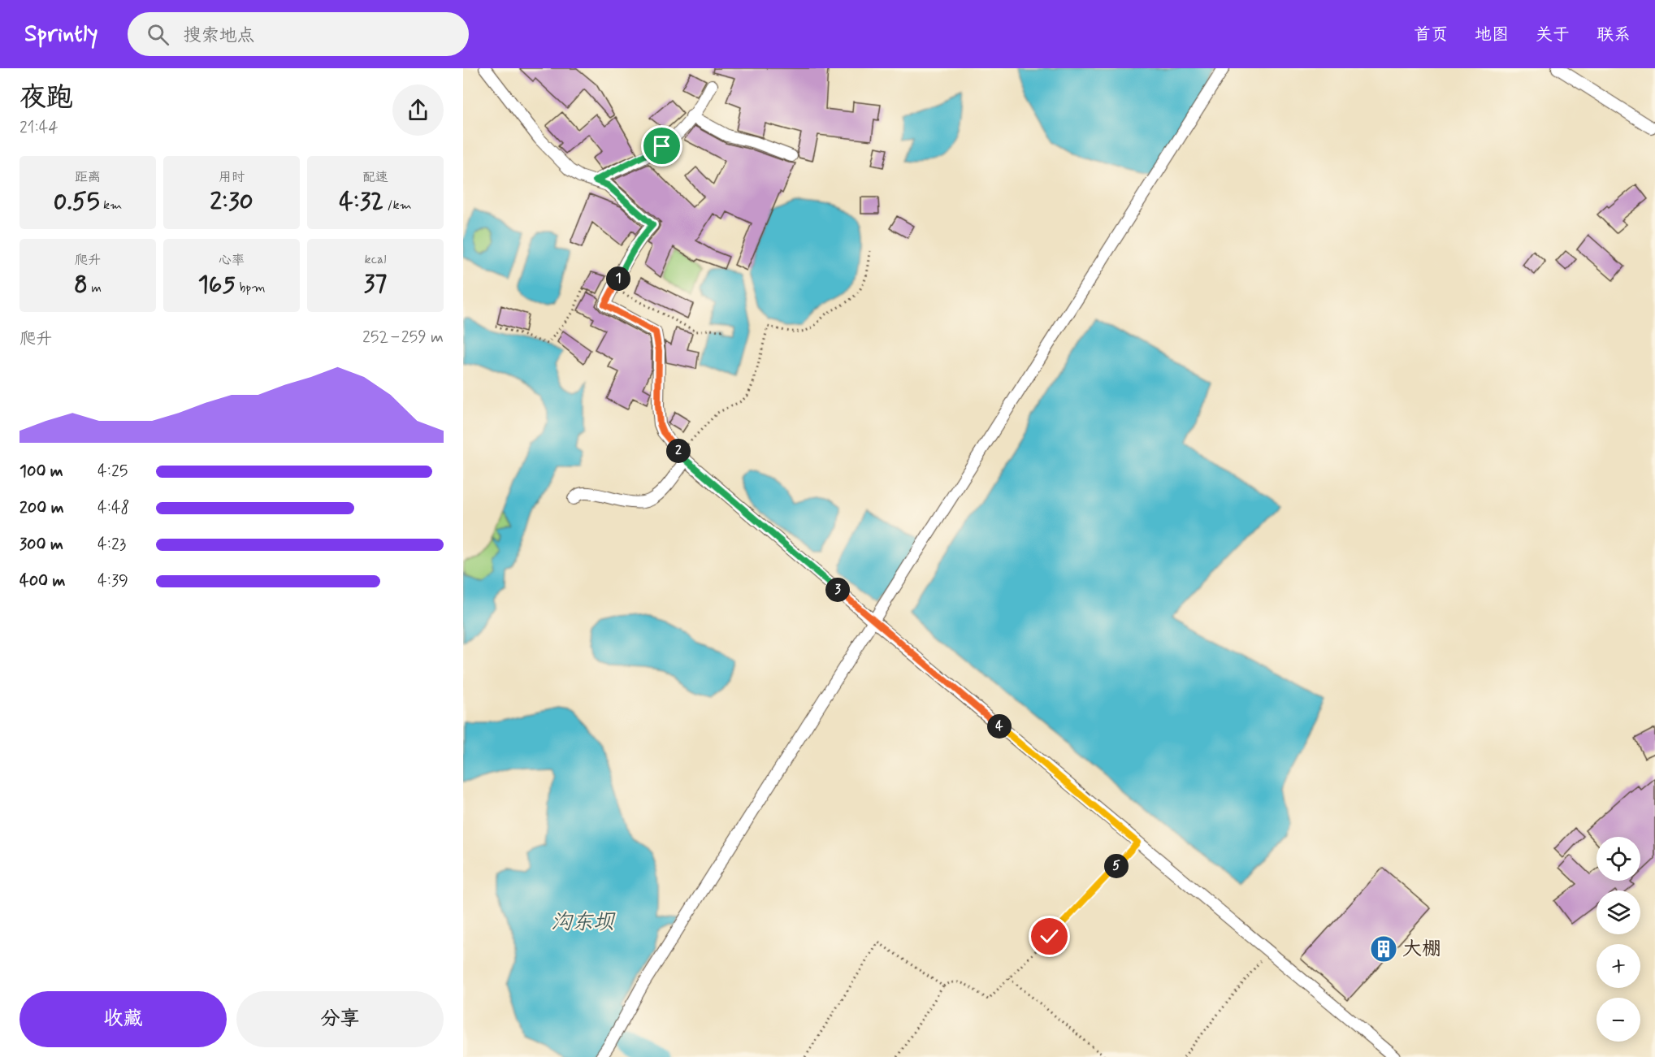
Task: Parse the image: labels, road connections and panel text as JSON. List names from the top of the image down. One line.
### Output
{"water":["沟东坝"],"places":{"building":["大棚"]},"page":{"header":"Sprintly","search":"搜索地点","nav":["首页","地图","关于","联系"],"heading":["夜跑","21:44"],"stats":[["距离","0.55 km"],["用时","2:30"],["配速","4:32 /km"],["爬升","8 m"],["心率","165 bpm"],["kcal","37"]],"pins":["1","2","3","4","5"],"chart":["爬升","252–259 m"],"list":[{"name":"100 m","note":"4:25"},{"name":"200 m","note":"4:48"},{"name":"300 m","note":"4:23"},{"name":"400 m","note":"4:39"}],"map_buttons":["+","−"],"buttons":["收藏","分享"]}}
